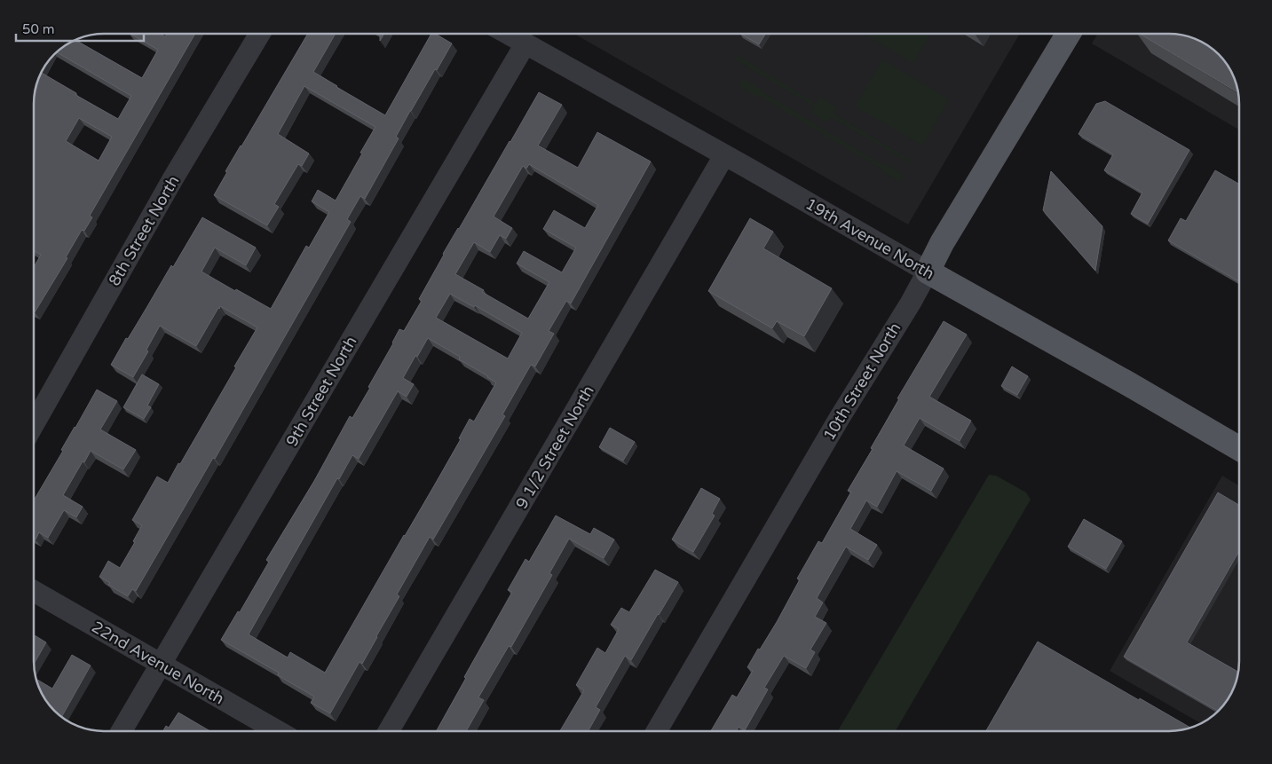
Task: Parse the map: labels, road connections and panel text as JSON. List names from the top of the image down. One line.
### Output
{"streets":{"main road":["19th Avenue North","10th Street North"],"street":["8th Street North","9th Street North","9 1/2 Street North","22nd Avenue North"]},"crossings":[["19th Avenue North","10th Street North"],["19th Avenue North","9th Street North"],["19th Avenue North","9 1/2 Street North"],["9th Street North","22nd Avenue North"]],"scale_bar":"50 m"}
